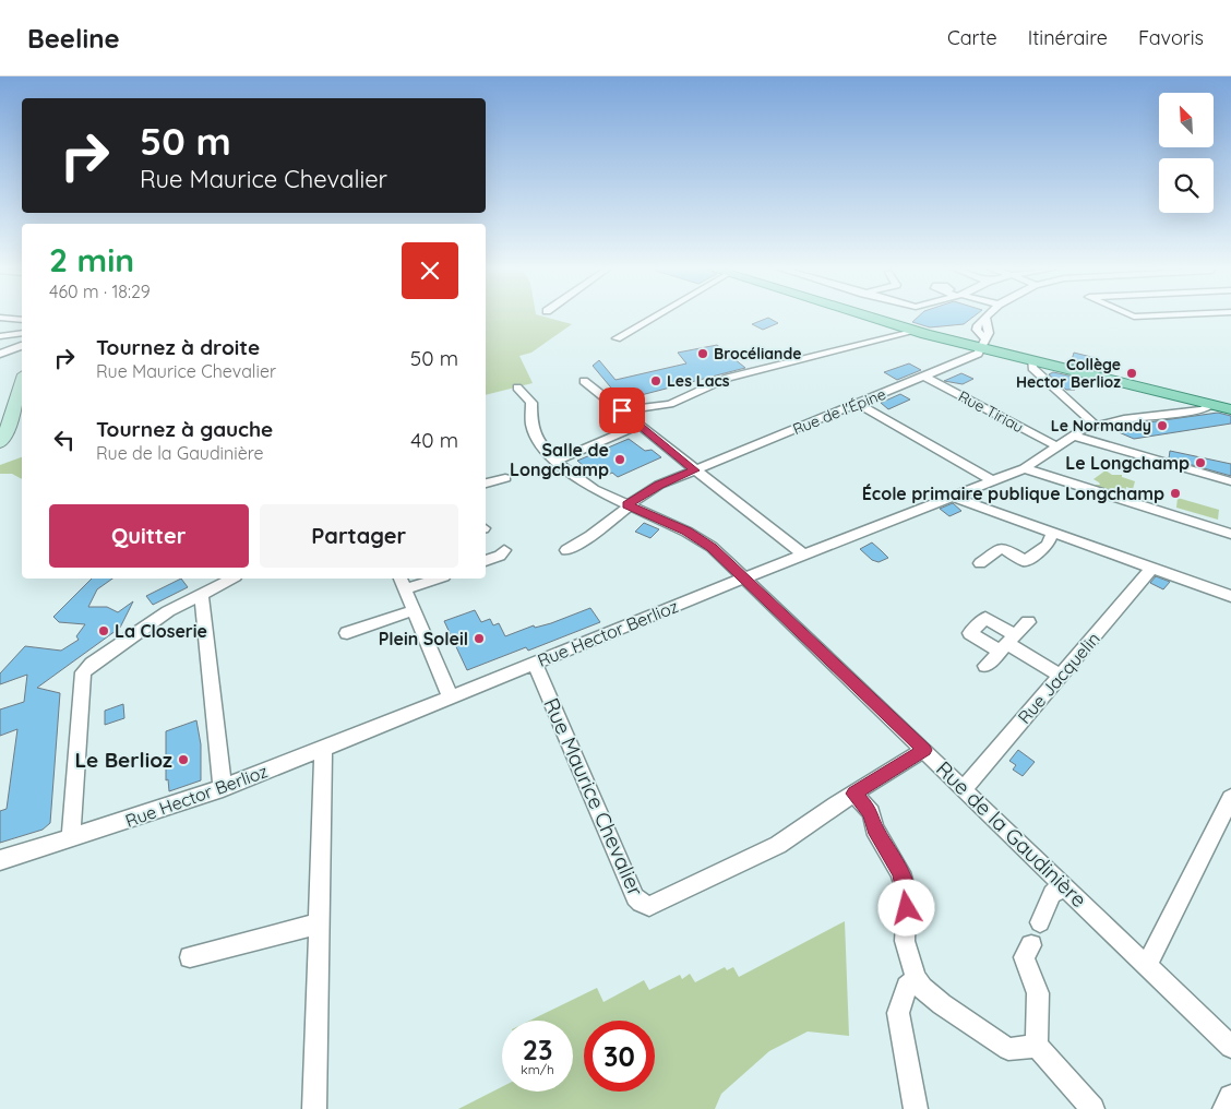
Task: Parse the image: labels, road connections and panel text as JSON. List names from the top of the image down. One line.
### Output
{"streets":{"street":["Rue de l'Épine","Rue Tiriau","Rue Hector Berlioz","Rue Jacquelin","Rue Maurice Chevalier","Rue de la Gaudinière"]},"crossings":[["Rue de l'Épine","Rue Tiriau"],["Rue de l'Épine","Rue de la Gaudinière"],["Rue Tiriau","Rue Hector Berlioz"],["Rue Hector Berlioz","Rue Maurice Chevalier"],["Rue Hector Berlioz","Rue de la Gaudinière"],["Rue Jacquelin","Rue de la Gaudinière"],["Rue Maurice Chevalier","Rue de la Gaudinière"]],"places":["Brocéliande","Collège Hector Berlioz","Les Lacs","Le Normandy","Salle de Longchamp","Le Longchamp","École primaire publique Longchamp","La Closerie","Plein Soleil","Le Berlioz"],"north":"top left","page":{"header":"Beeline","nav":["Carte","Itinéraire","Favoris"],"turn":["50 m","Rue Maurice Chevalier"],"heading":["2 min","460 m · 18:29"],"list":[{"name":"Tournez à droite","note":"Rue Maurice Chevalier","value":"50 m"},{"name":"Tournez à gauche","note":"Rue de la Gaudinière","value":"40 m"}],"buttons":["Quitter","Partager"],"speed":"23 km/h","limit":"30"}}
